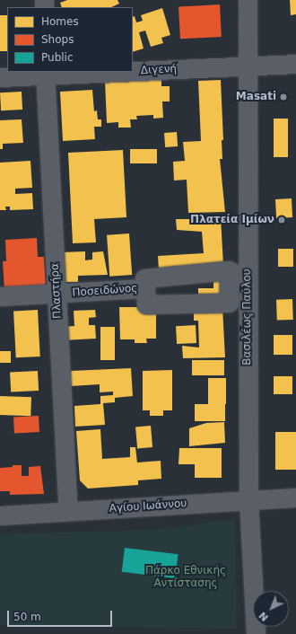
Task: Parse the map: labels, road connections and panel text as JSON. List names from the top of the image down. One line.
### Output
{"streets":{"street":["Διγενή","Πλαστήρα","Ποσειδώνος","Βασιλέως Παύλου","Αγίου Ιωάννου"]},"crossings":[["Διγενή","Πλαστήρα"],["Διγενή","Βασιλέως Παύλου"],["Πλαστήρα","Ποσειδώνος"],["Πλαστήρα","Αγίου Ιωάννου"],["Βασιλέως Παύλου","Αγίου Ιωάννου"]],"parks":["Πάρκο Εθνικής Αντίστασης"],"places":["Masati","Πλατεία Ιμίων"],"legend":["Homes","Shops","Public"],"scale_bar":"50 m","north":"bottom left"}
